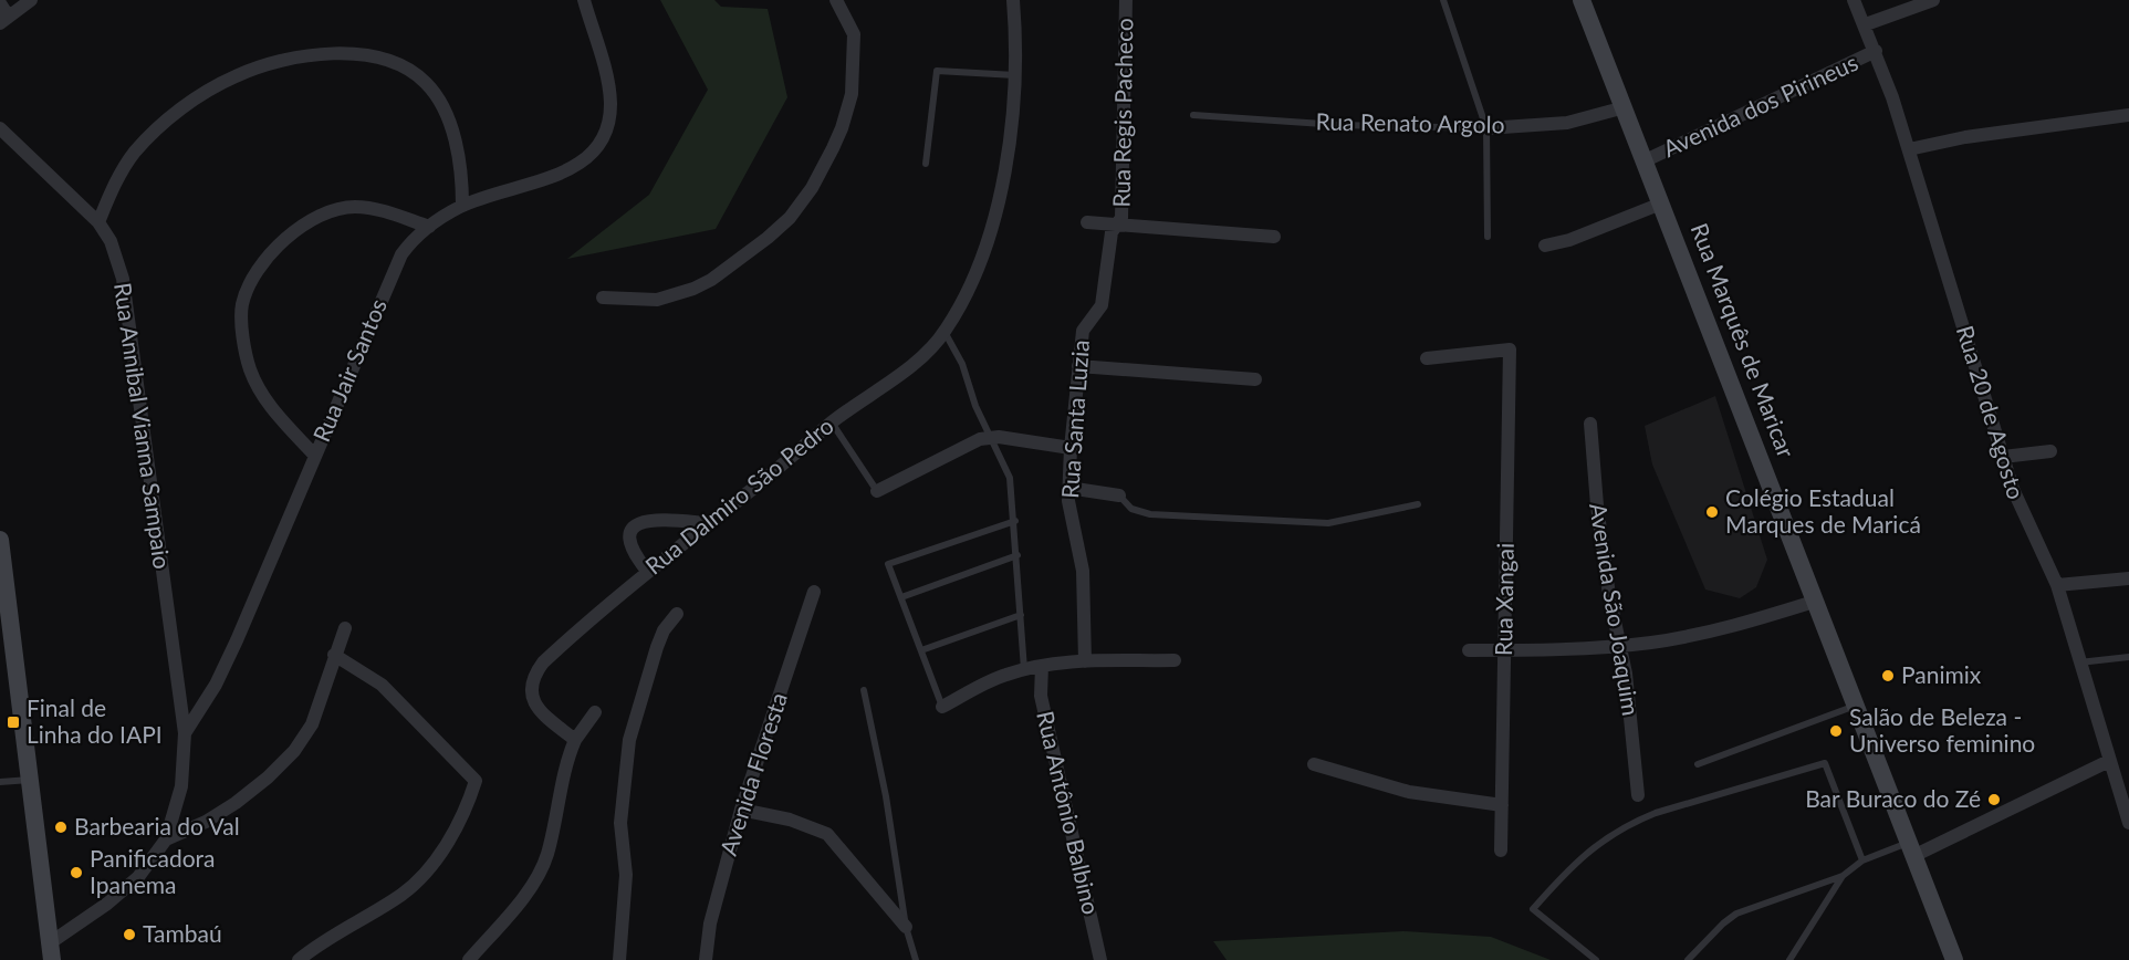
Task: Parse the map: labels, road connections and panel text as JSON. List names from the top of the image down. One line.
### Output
{"streets":{"main road":["Rua Marquês de Maricar"],"street":["Avenida dos Pirineus","Rua Regis Pacheco","Rua Renato Argolo","Rua Jair Santos","Rua 20 de Agosto","Rua Santa Luzia","Rua Annibal Vianna Sampaio","Rua Dalmiro São Pedro","Rua Xangai","Avenida São Joaquim","Avenida Floresta","Rua Antônio Balbino"]},"crossings":[["Avenida dos Pirineus","Rua Marquês de Maricar"],["Avenida dos Pirineus","Rua 20 de Agosto"],["Rua Regis Pacheco","Rua Santa Luzia"],["Rua Renato Argolo","Rua Marquês de Maricar"],["Rua Jair Santos","Rua Annibal Vianna Sampaio"]],"places":{"other":["Colégio Estadual Marques de Maricá","Panimix","Salão de Beleza - Universo feminino","Bar Buraco do Zé","Barbearia do Val","Panificadora Ipanema","Tambaú"],"transit":["Final de Linha do IAPI"]}}
